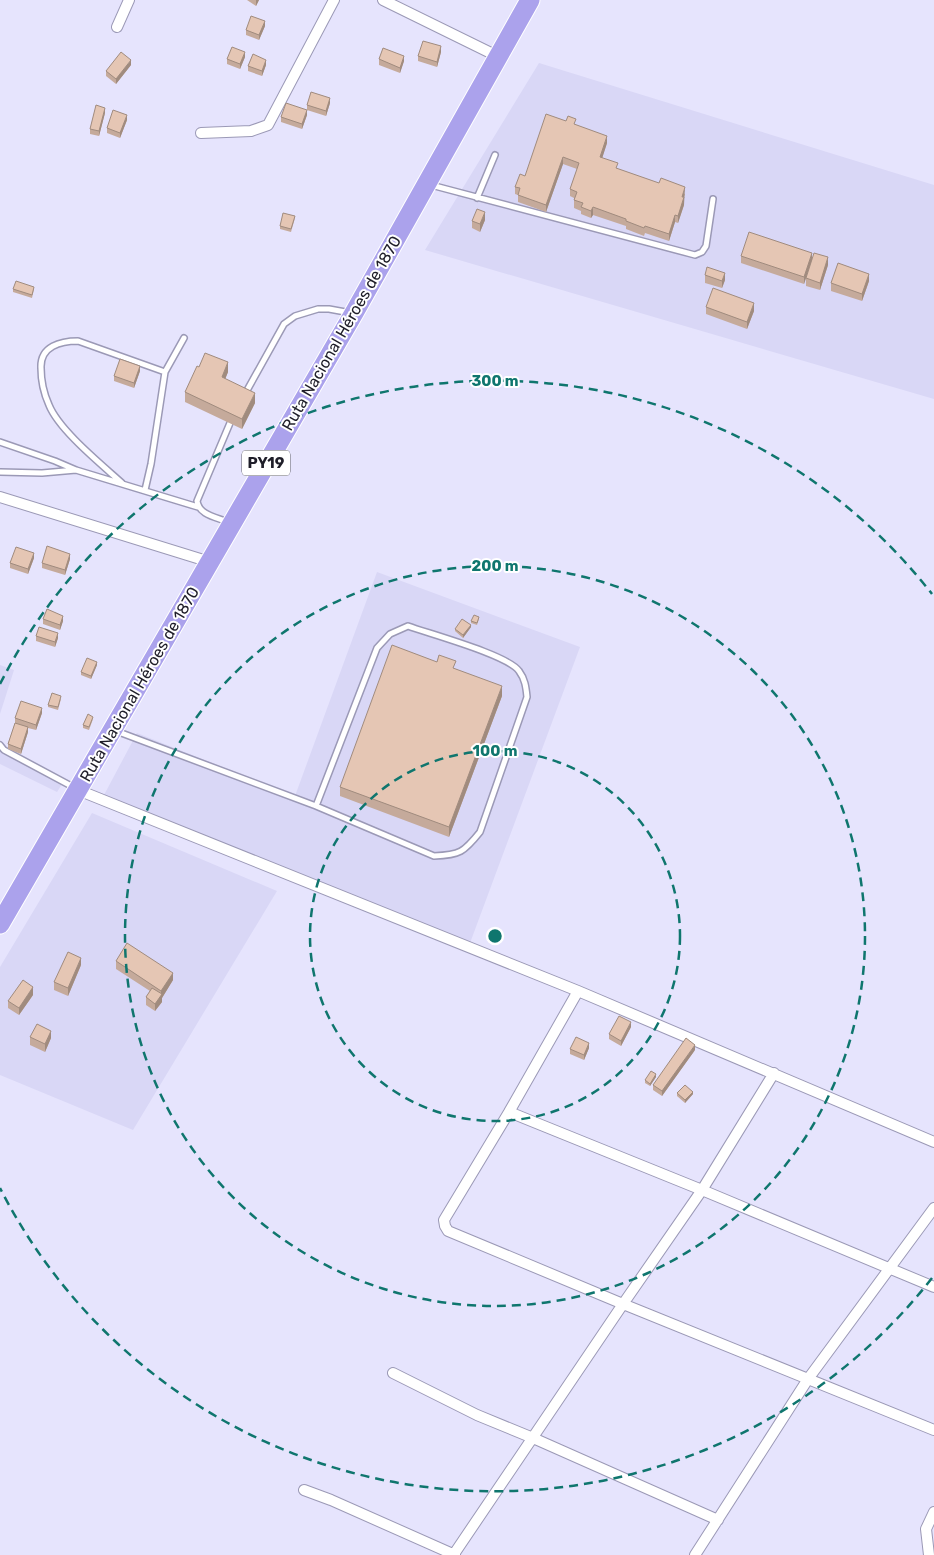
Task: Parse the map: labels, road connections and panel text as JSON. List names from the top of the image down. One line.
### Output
{"streets":{"highway":["Ruta Nacional Héroes de 1870","PY19"]},"rings":["300 m","200 m","100 m"]}
